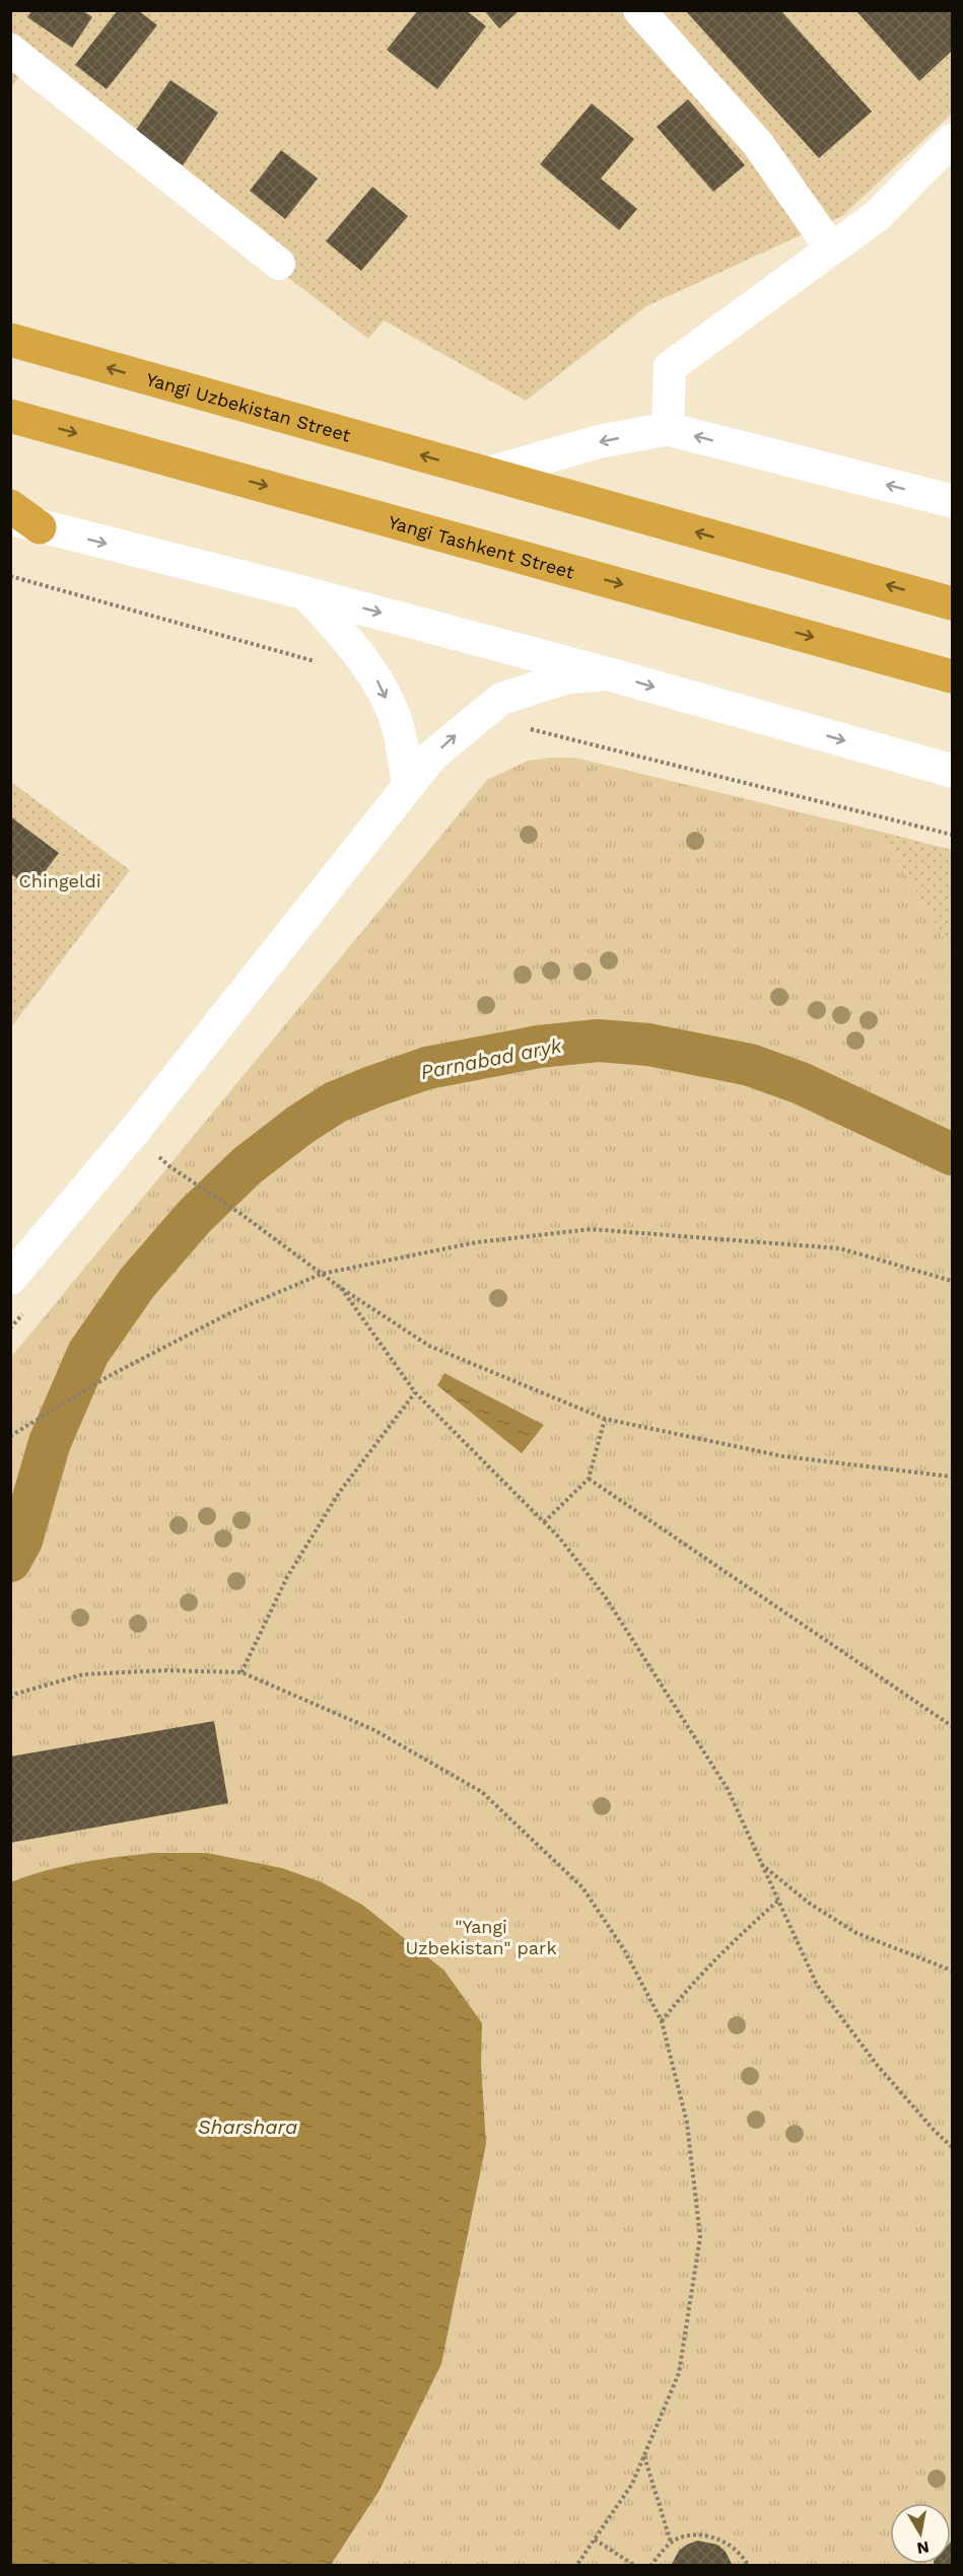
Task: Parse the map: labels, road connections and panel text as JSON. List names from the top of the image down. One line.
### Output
{"streets":{"highway":["Yangi Uzbekistan Street","Yangi Tashkent Street"]},"one_way":["Yangi Uzbekistan Street"],"water":["Parnabad aryk","Sharshara"],"parks":["Chingeldi","\"Yangi Uzbekistan\" park"],"north":"bottom"}
